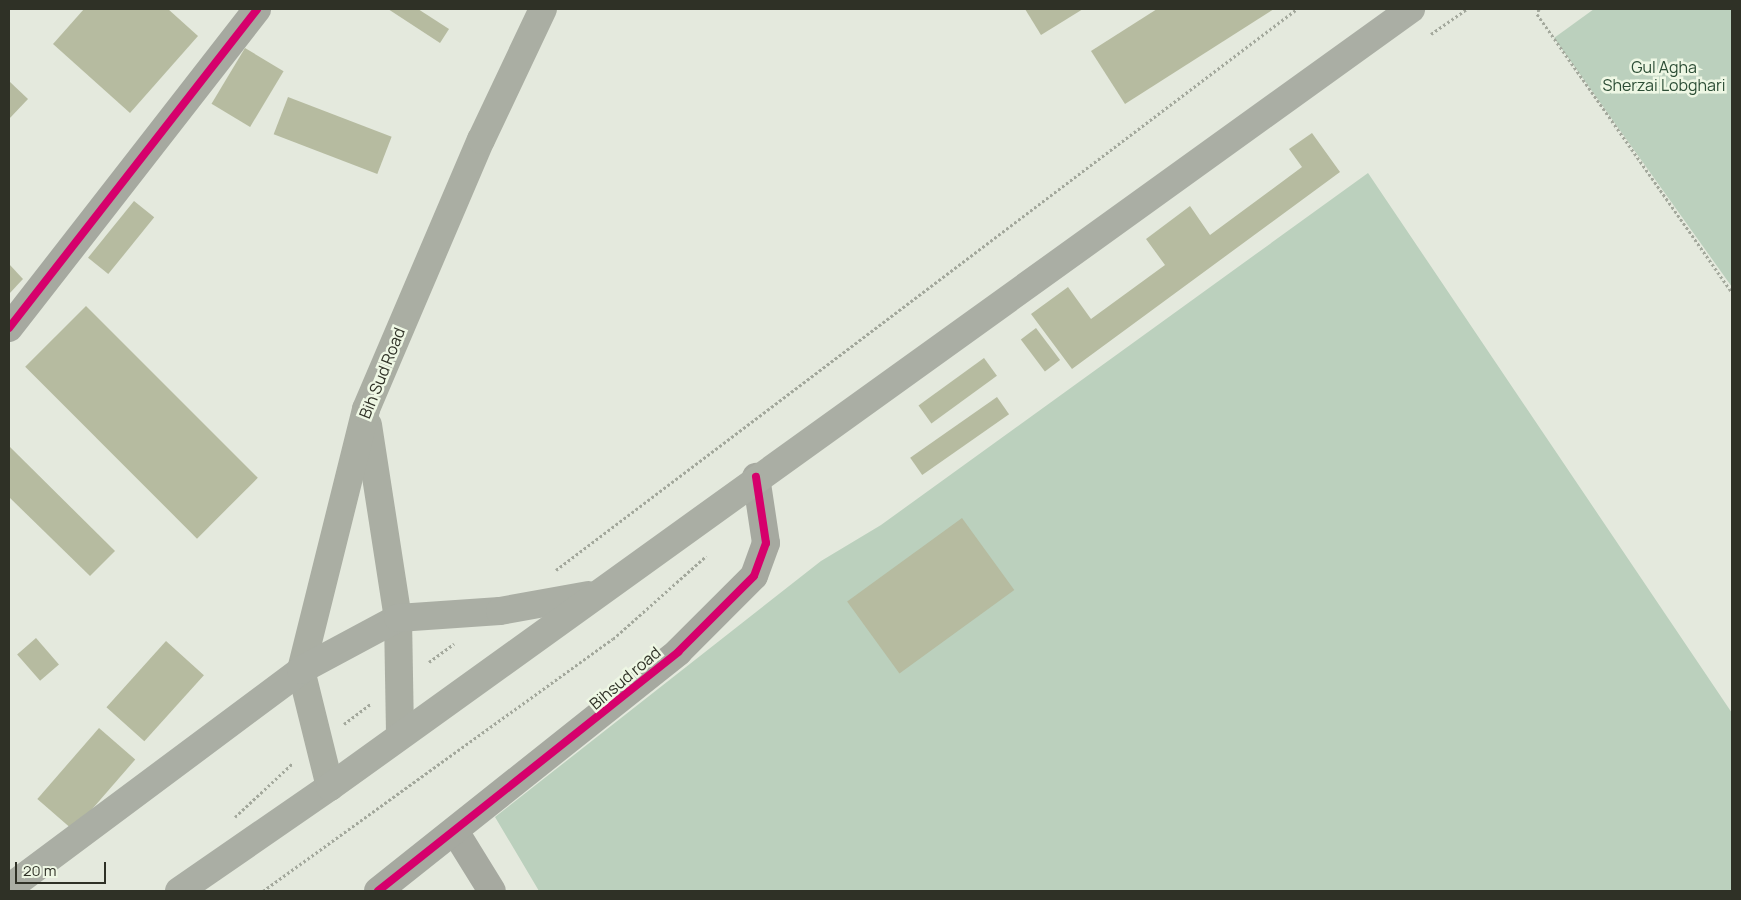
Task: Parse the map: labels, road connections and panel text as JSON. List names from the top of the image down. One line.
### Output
{"streets":{"main road":["Bih Sud Road"],"street":["Bihsud road"]},"parks":["Gul Agha Sherzai Lobghari"],"scale_bar":"20 m"}
